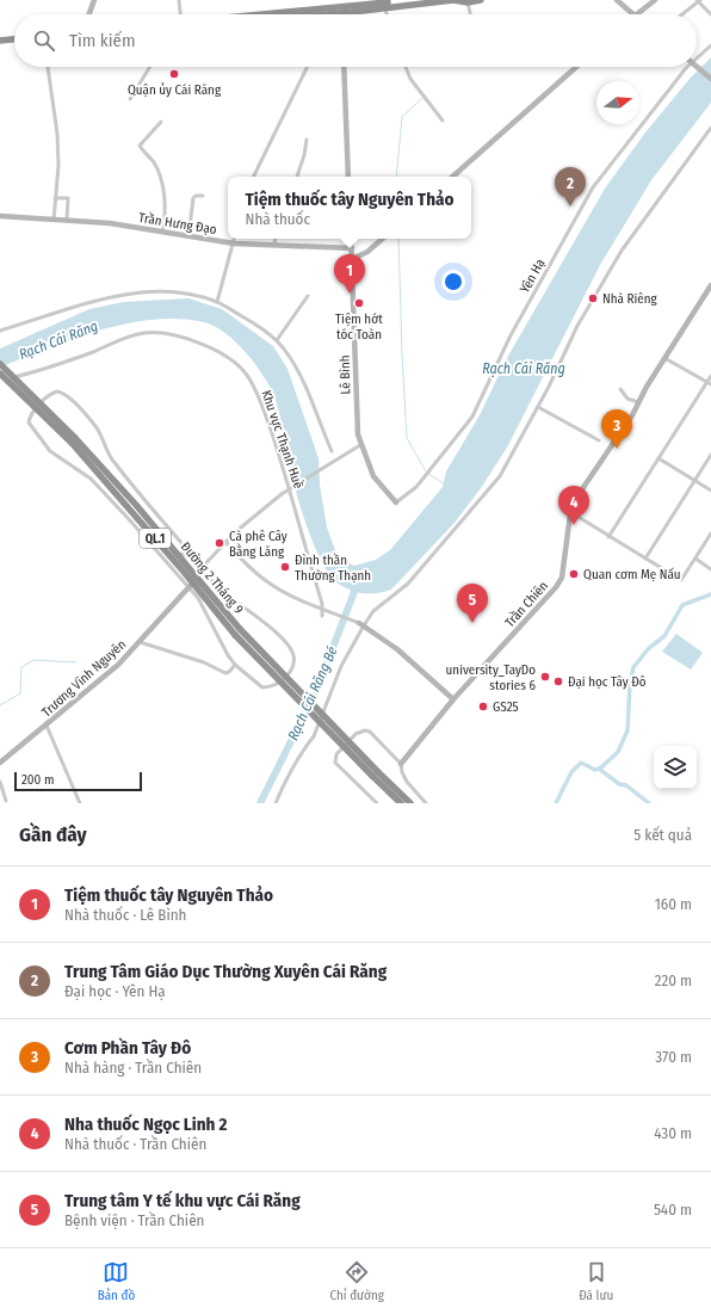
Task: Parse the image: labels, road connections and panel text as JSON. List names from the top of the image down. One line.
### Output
{"streets":{"highway":["QL.1","Đường 2 Tháng 9"],"street":["Trần Hưng Đạo","Yên Hạ","Lê Bình","Khu vực Thạnh Huề","Trần Chiên","Trương Vĩnh Nguyên"]},"crossings":[["Trần Hưng Đạo","Lê Bình"],["Yên Hạ","Lê Bình"],["Đường 2 Tháng 9","Trương Vĩnh Nguyên"]],"water":["Rạch Cái Răng","Rạch Cái Răng Bé"],"places":["Quận ủy Cái Răng","Nhà Riêng","Tiệm hớt tóc Toàn","Cà phê Cây Bằng Lăng","Đình thần Thường Thạnh","Quan cơm Mẹ Nấu","university_TayDo stories 6","Đại học Tây Đô","GS25"],"scale_bar":"200 m","north":"right","page":{"search":"Tìm kiếm","pins":["2","1","3","4","5"],"popup":["Tiệm thuốc tây Nguyên Thảo","Nhà thuốc"],"scale":"200 m","heading":["Gần đây","5 kết quả"],"list":[{"mark":"1","name":"Tiệm thuốc tây Nguyên Thảo","note":"Nhà thuốc · Lê Bình","value":"160 m"},{"mark":"2","name":"Trung Tâm Giáo Dục Thường Xuyên Cái Răng","note":"Đại học · Yên Hạ","value":"220 m"},{"mark":"3","name":"Cơm Phần Tây Đô","note":"Nhà hàng · Trần Chiên","value":"370 m"},{"mark":"4","name":"Nha thuốc Ngọc Linh 2","note":"Nhà thuốc · Trần Chiên","value":"430 m"},{"mark":"5","name":"Trung tâm Y tế khu vực Cái Răng","note":"Bệnh viện · Trần Chiên","value":"540 m"}],"nav":["Bản đồ","Chỉ đường","Đã lưu"]}}
